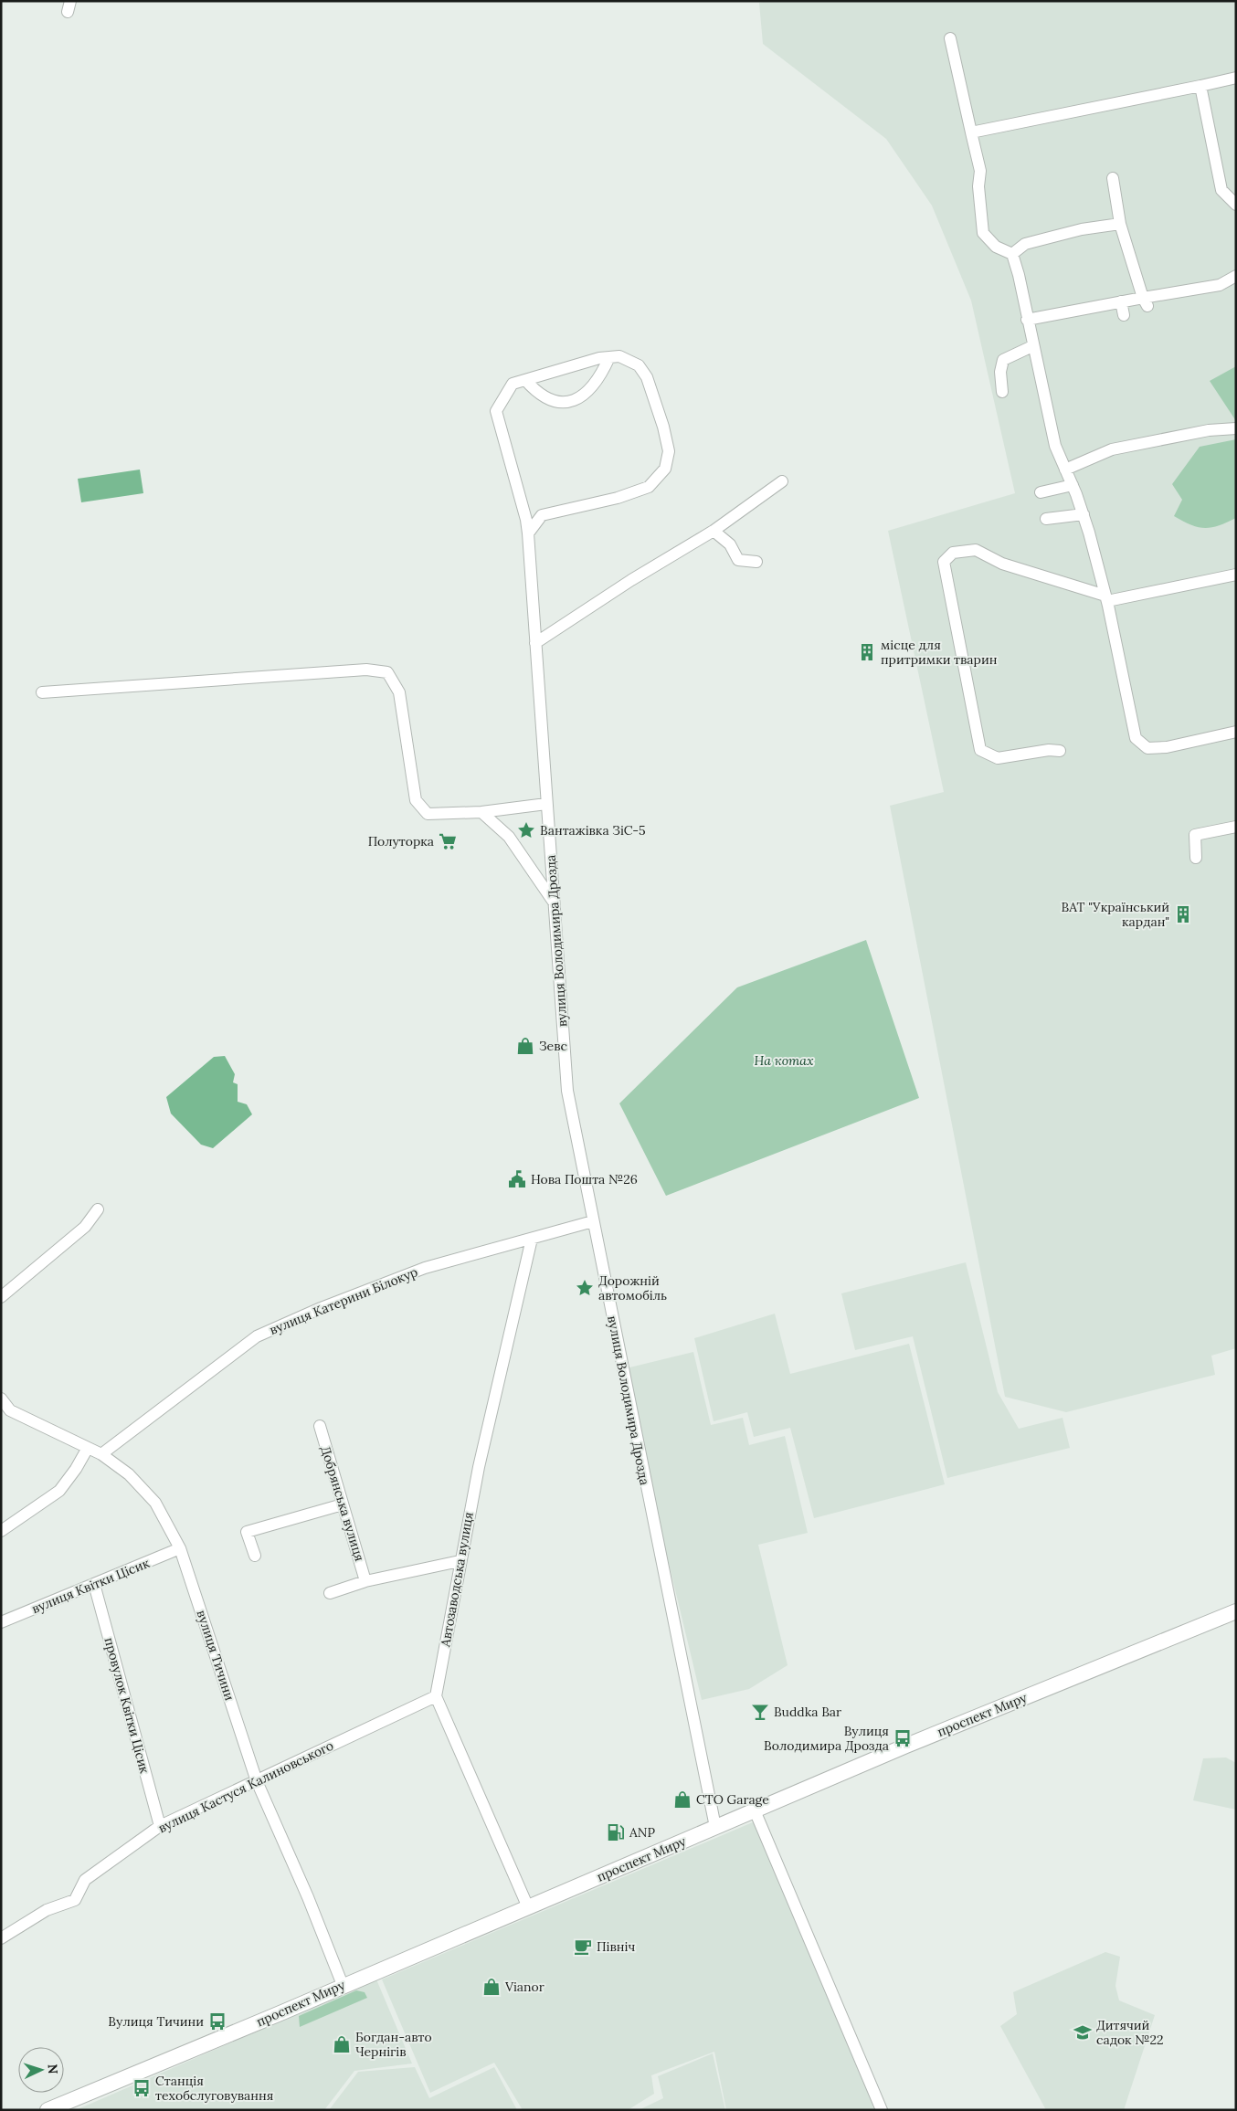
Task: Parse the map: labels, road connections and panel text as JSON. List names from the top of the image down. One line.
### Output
{"streets":{"main road":["проспект Миру"],"street":["вулиця Володимира Дрозда","вулиця Катерини Білокур","Добрянська вулиця","Автозаводська вулиця","вулиця Квітки Цісик","вулиця Тичини","провулок Квітки Цісик","вулиця Кастуся Калиновського"]},"crossings":[["вулиця Володимира Дрозда","вулиця Катерини Білокур"],["вулиця Володимира Дрозда","проспект Миру"],["вулиця Катерини Білокур","Автозаводська вулиця"],["вулиця Катерини Білокур","вулиця Тичини"],["Автозаводська вулиця","вулиця Кастуся Калиновського"],["вулиця Квітки Цісик","вулиця Тичини"],["вулиця Квітки Цісик","провулок Квітки Цісик"],["вулиця Тичини","проспект Миру"],["вулиця Тичини","вулиця Кастуся Калиновського"],["провулок Квітки Цісик","вулиця Кастуся Калиновського"]],"parks":["На котах"],"places":{"building":["місце для притримки тварин","ВАТ \"Український кардан\""],"place":["Вантажівка ЗіС-5","Дорожній автомобіль"],"supermarket":["Полуторка"],"shop":["Зевс","СТО Garage","Vianor","Богдан-авто Чернігів"],"public building":["Нова Пошта №26"],"bar":["Buddka Bar"],"bus stop":["Вулиця Володимира Дрозда","Вулиця Тичини","Станція техобслуговування"],"fuel station":["ANP"],"cafe":["Північ"],"school or university":["Дитячий садок №22"]},"north":"right"}
